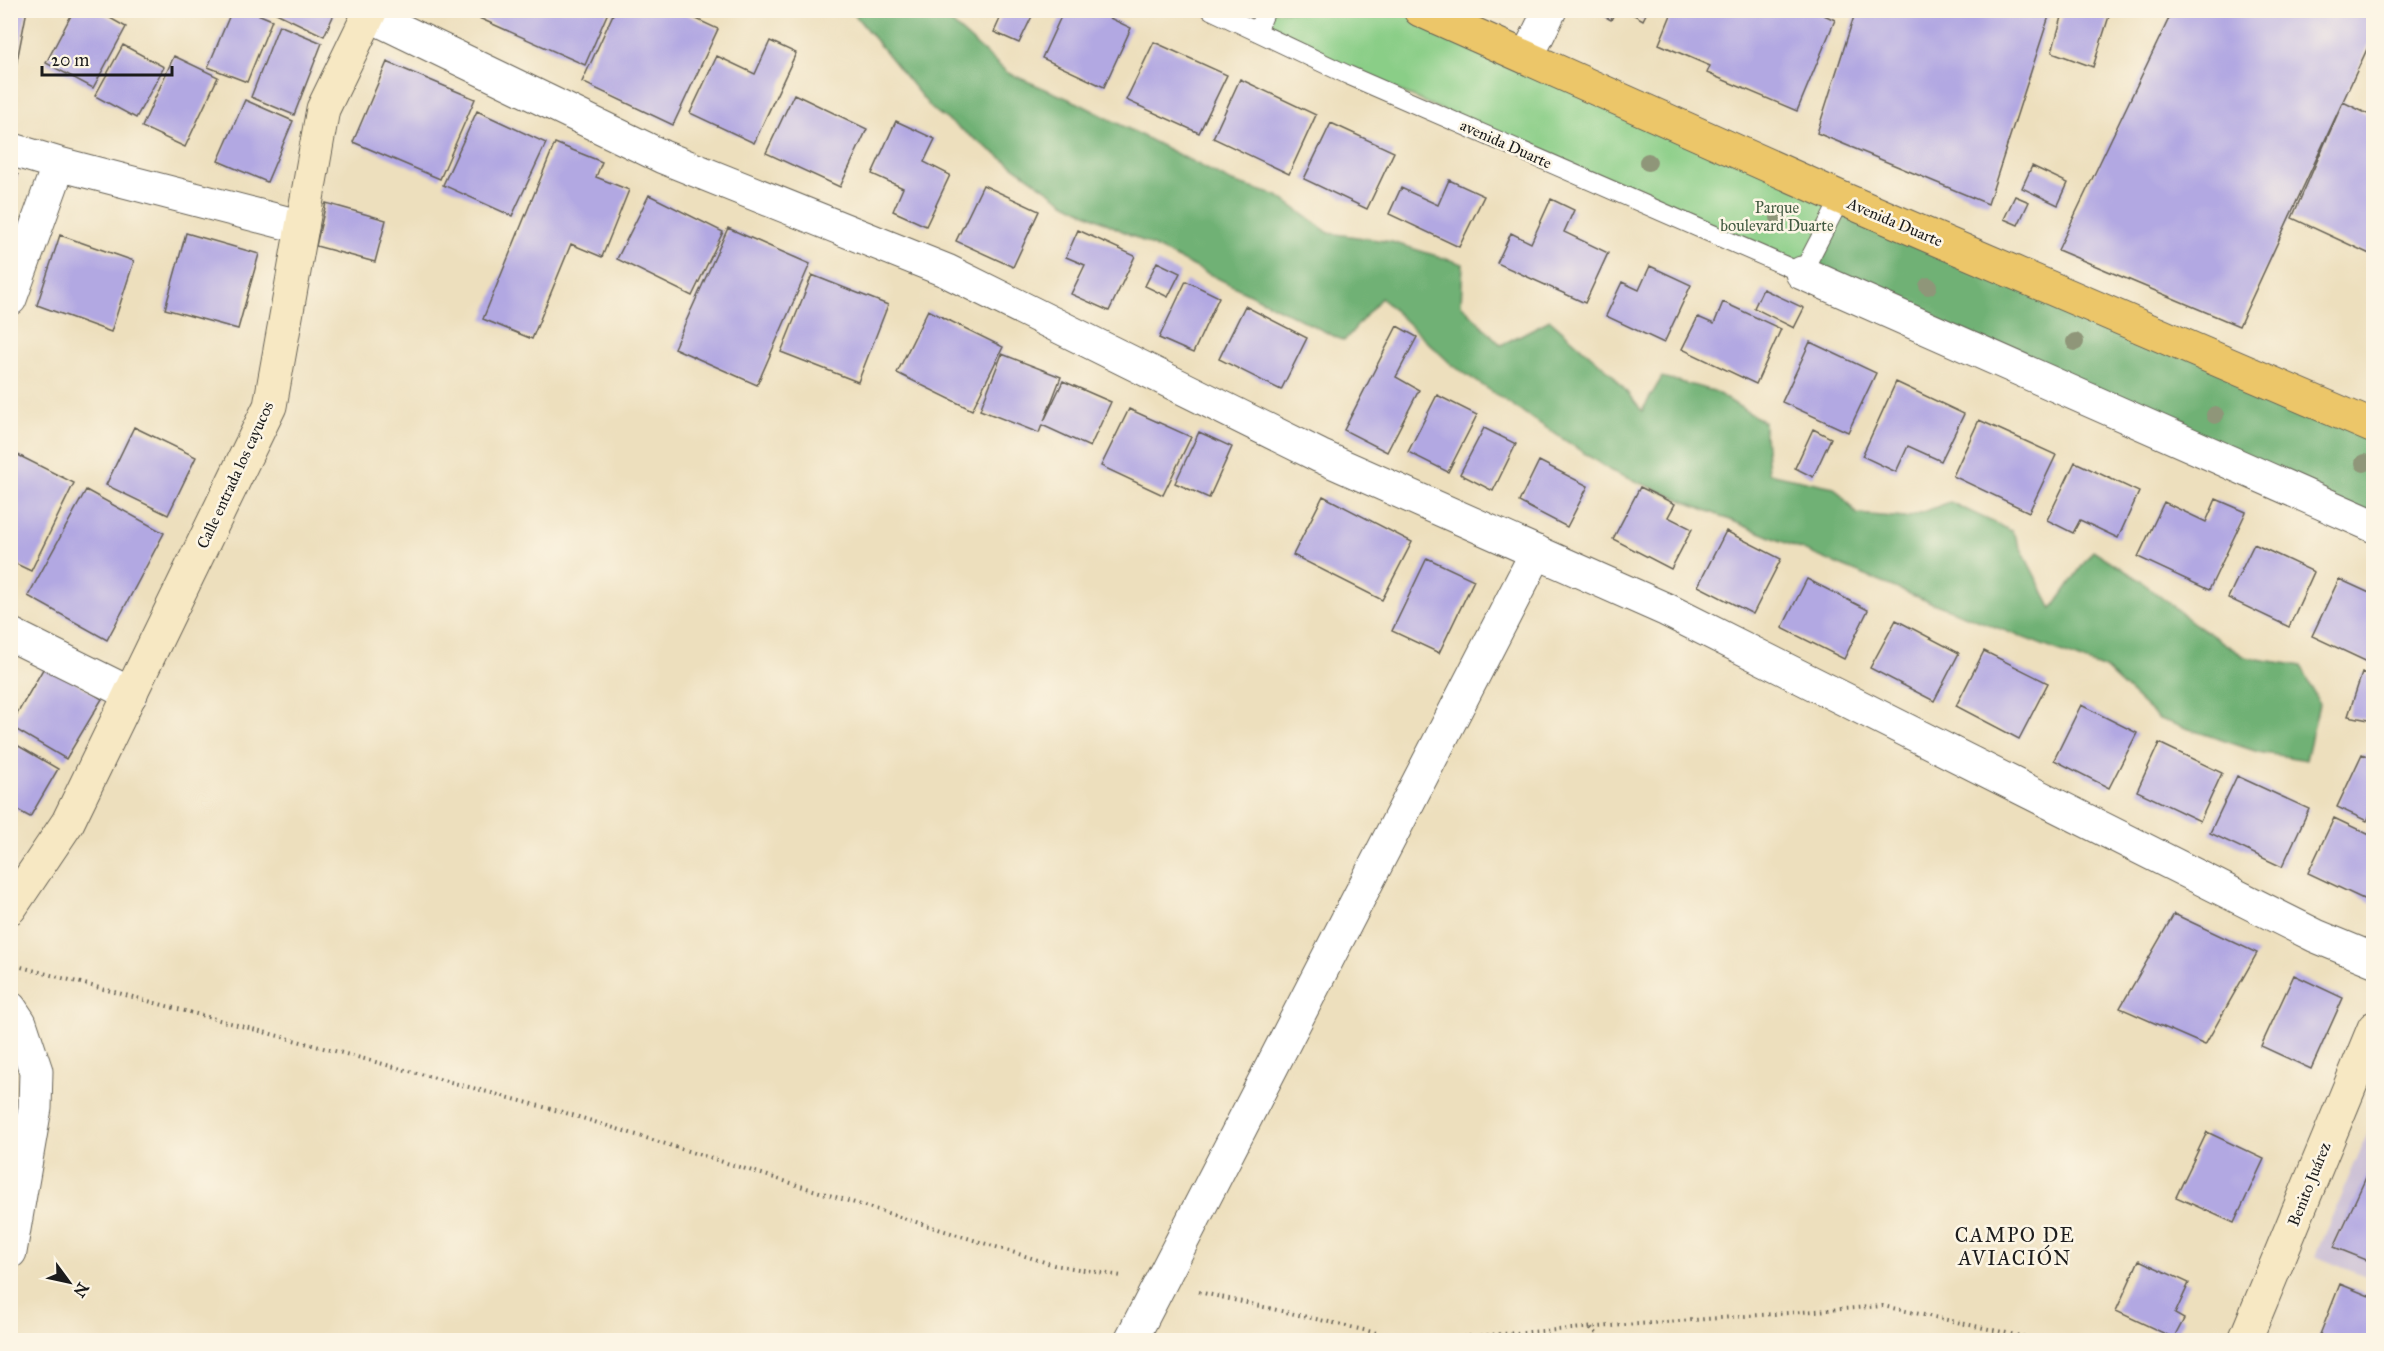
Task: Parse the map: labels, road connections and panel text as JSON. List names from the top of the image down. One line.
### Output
{"streets":{"main road":["Avenida Duarte","Calle entrada los cayucos","Benito Juárez"],"lane":["avenida Duarte"]},"districts":["CAMPO DE AVIACIÓN"],"parks":["Parque boulevard Duarte"],"scale_bar":"20 m","north":"bottom right"}
